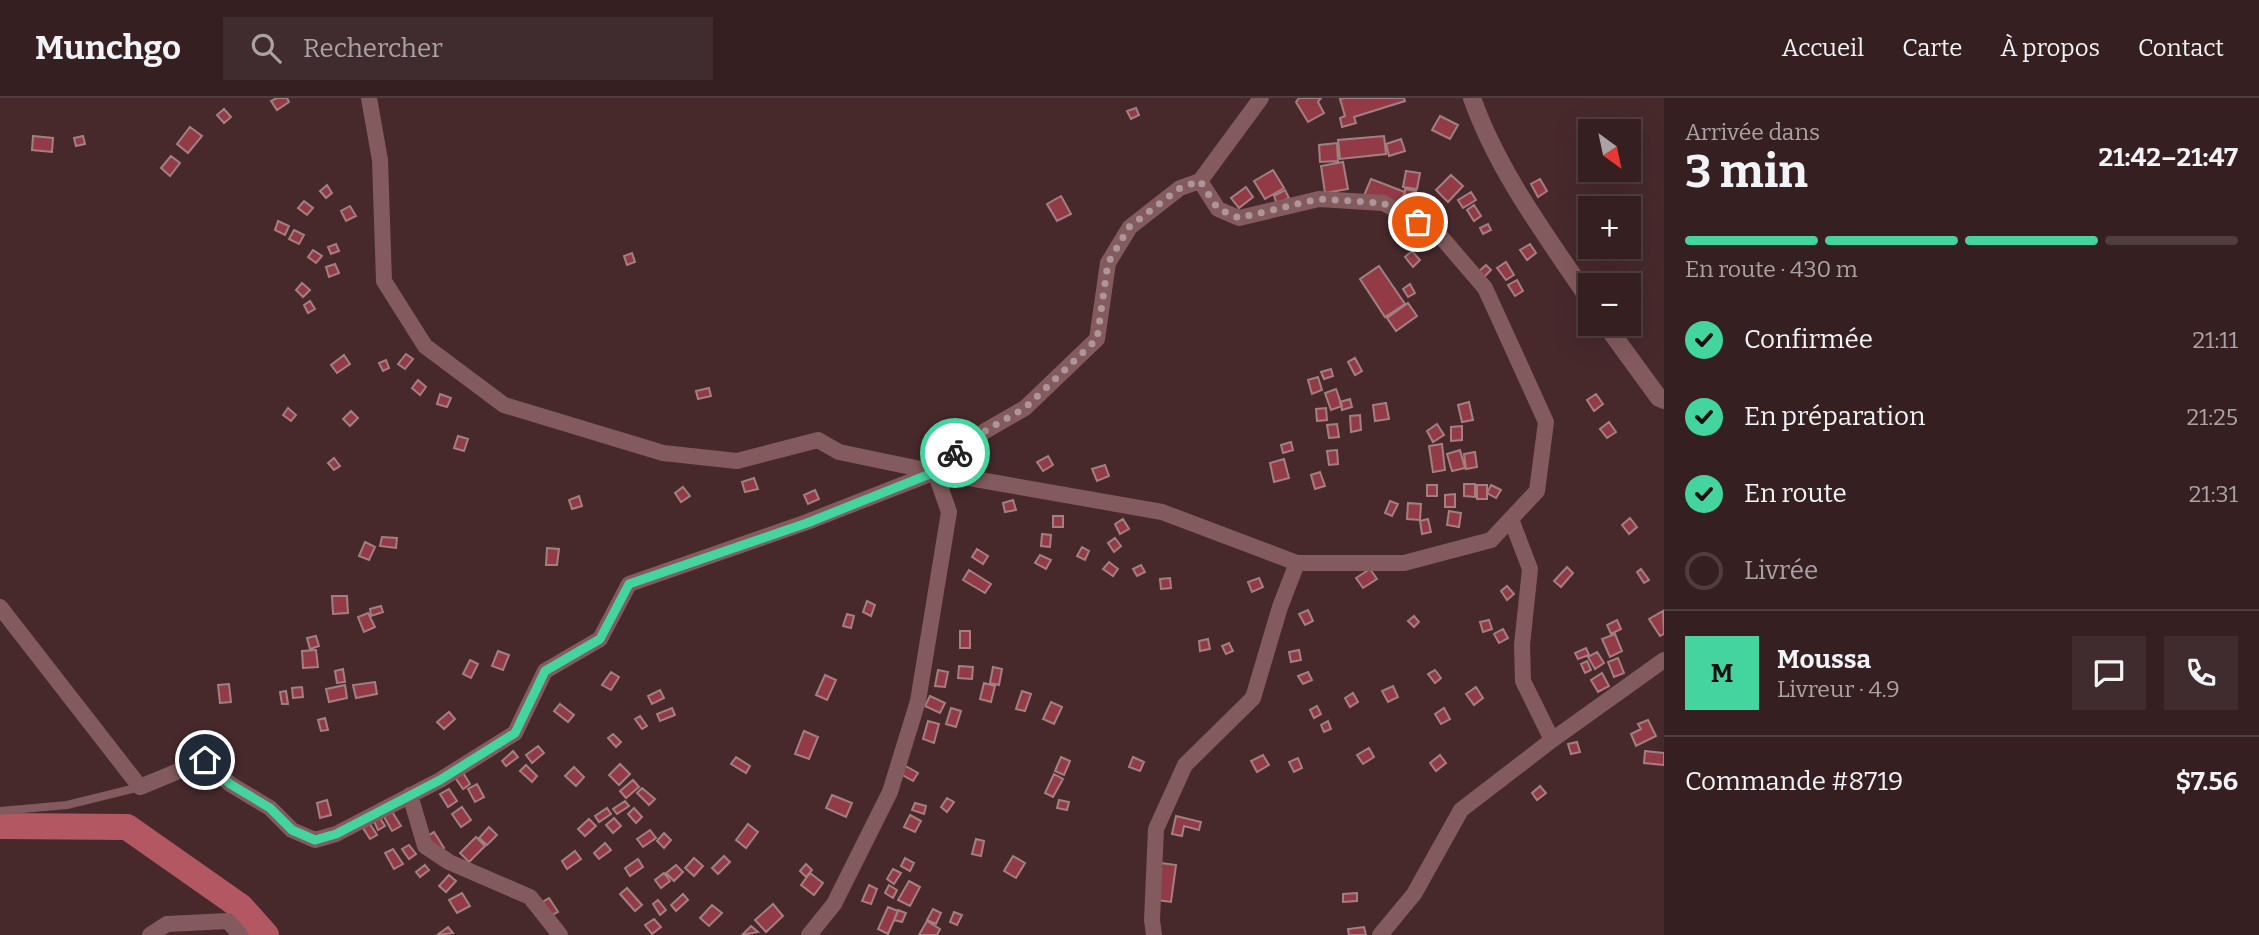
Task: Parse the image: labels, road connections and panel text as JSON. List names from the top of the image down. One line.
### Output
{"north":"bottom right","page":{"header":"Munchgo","search":"Rechercher","nav":["Accueil","Carte","À propos","Contact"],"heading":["3 min","Arrivée dans","21:42–21:47"],"panel":["Moussa","Livreur · 4.9","Commande #8719","$7.56"],"map_buttons":["+","−"],"bar":"En route · 430 m","list":[["Confirmée","21:11"],["En préparation","21:25"],["En route","21:31"],"Livrée"],"round":"M"}}
